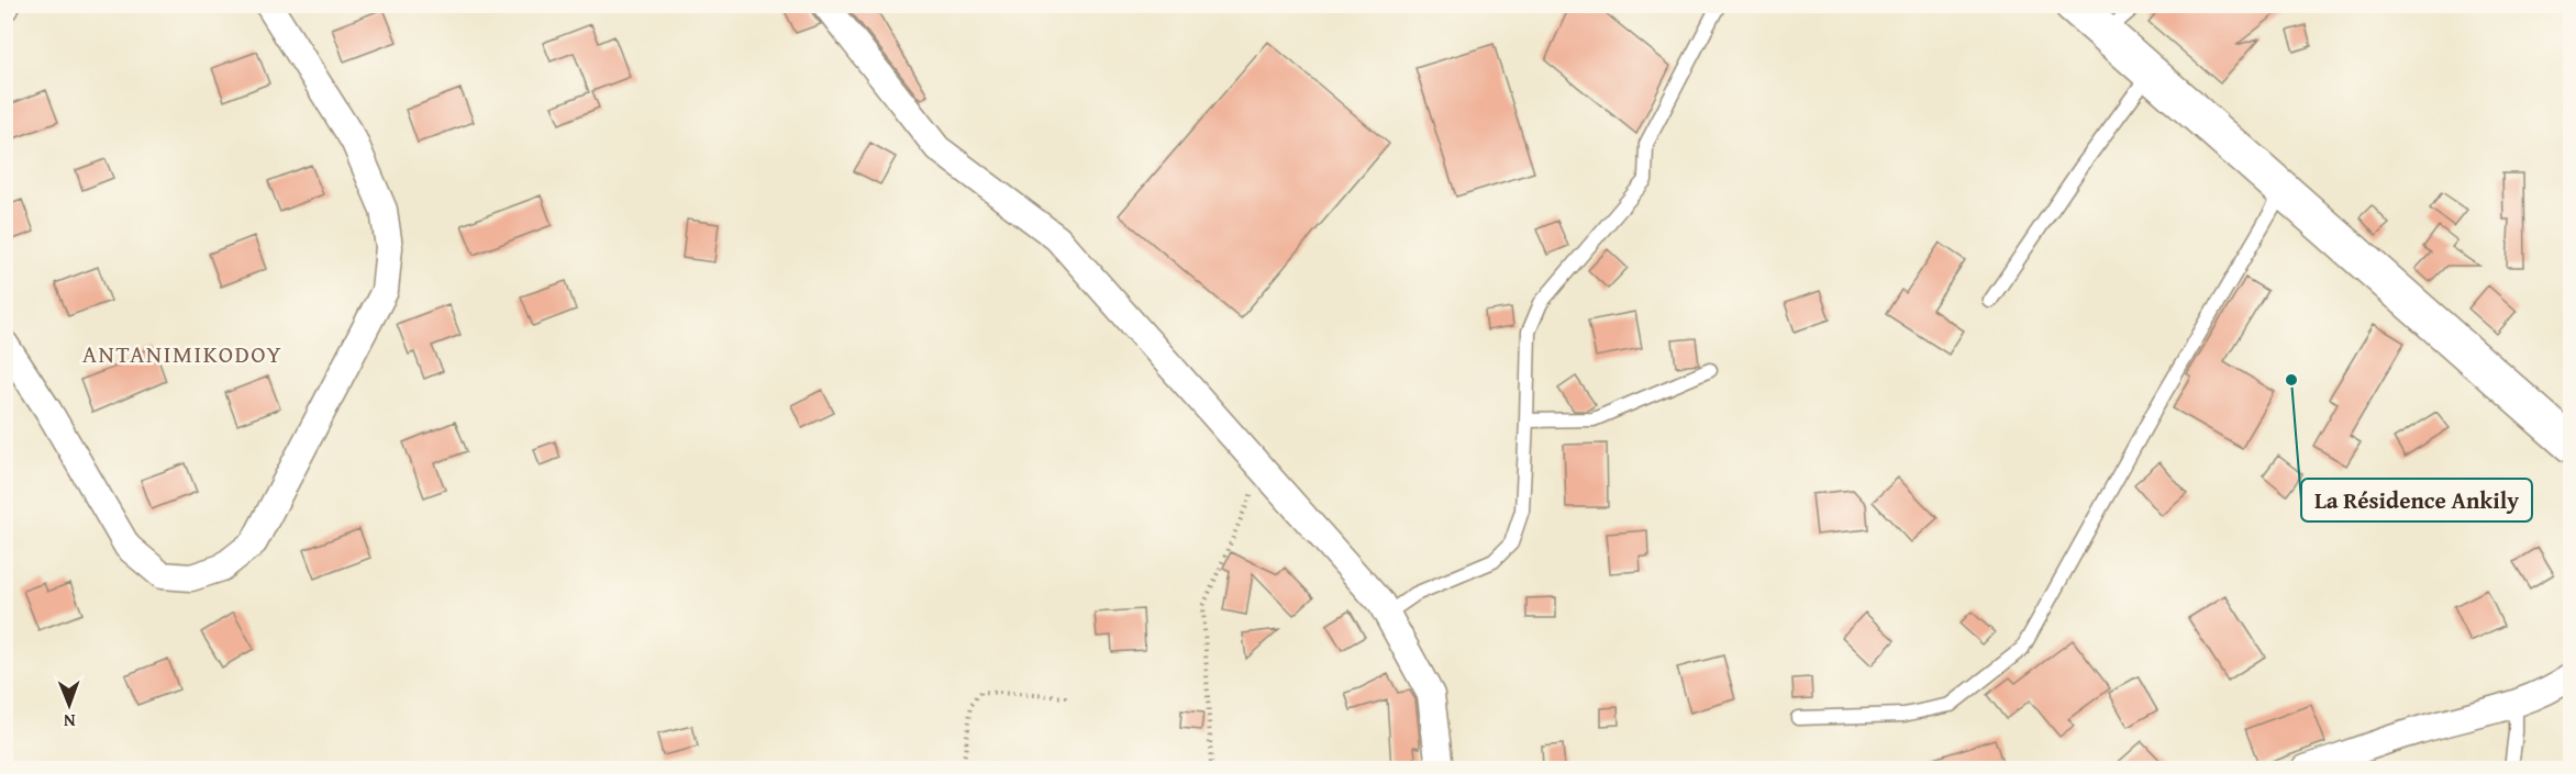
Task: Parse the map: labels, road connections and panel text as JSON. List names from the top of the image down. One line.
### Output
{"districts":["ANTANIMIKODOY"],"places":["La Résidence Ankily"],"north":"bottom"}
